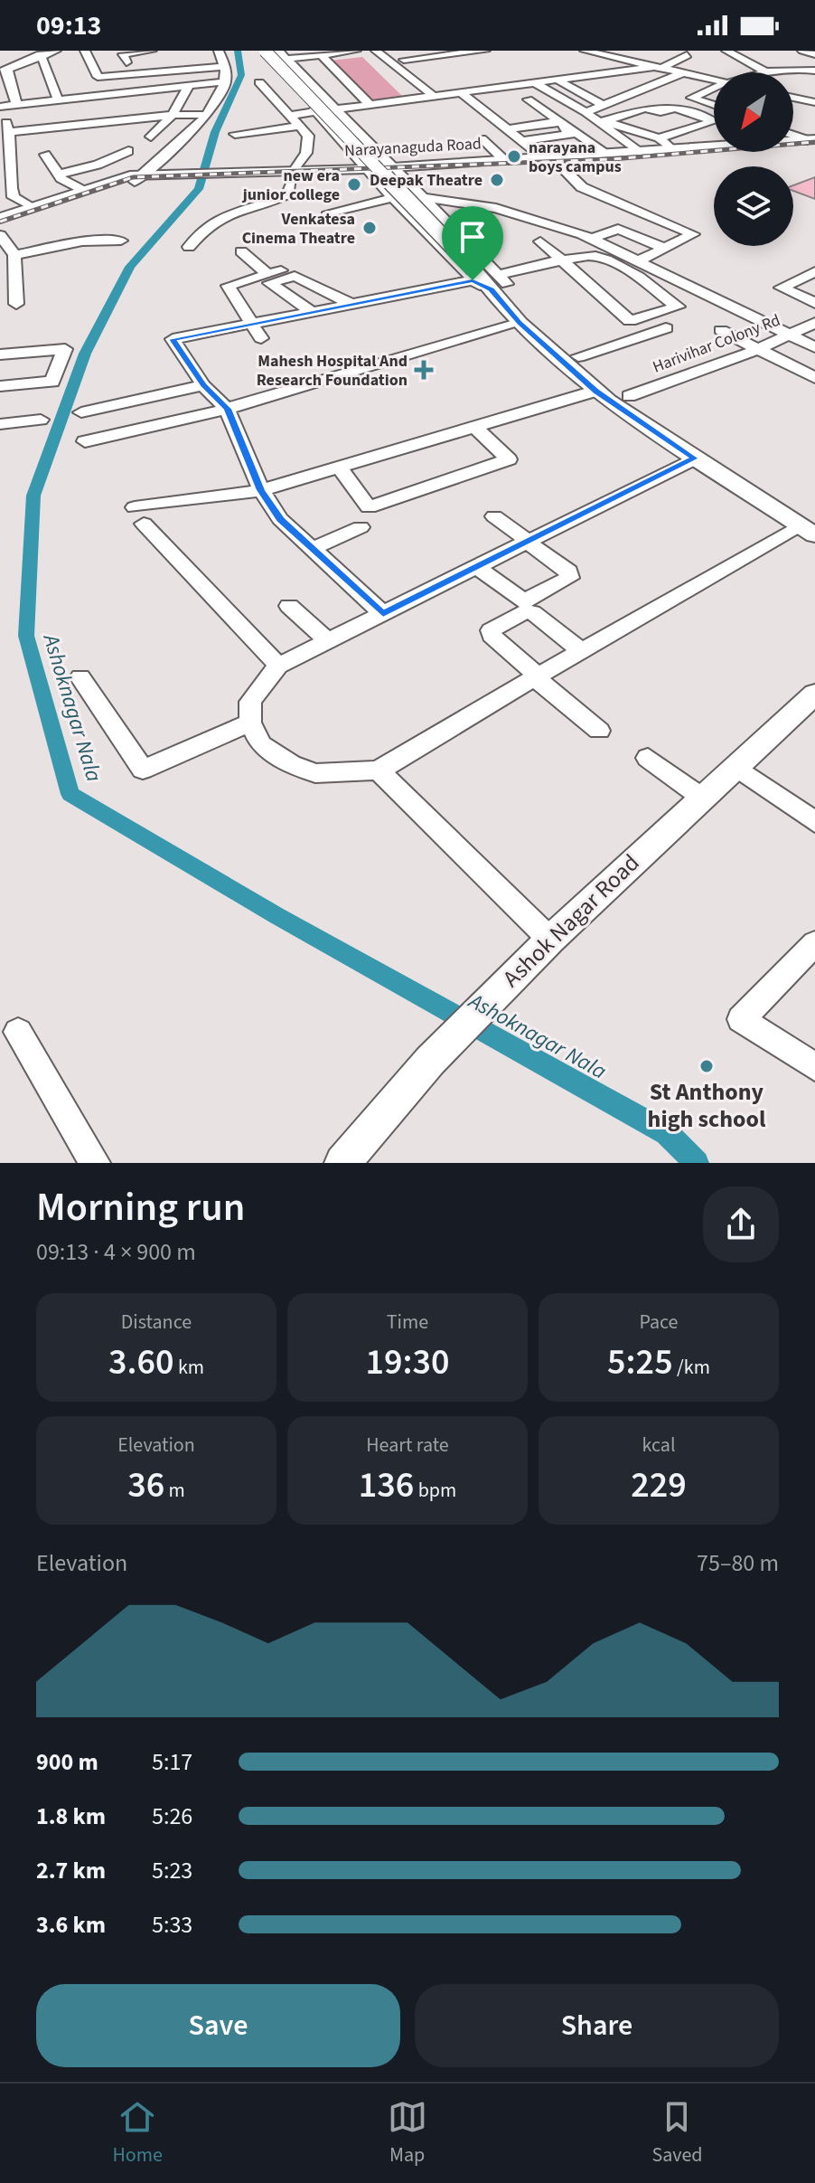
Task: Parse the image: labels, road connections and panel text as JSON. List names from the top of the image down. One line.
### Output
{"streets":{"main road":["Narayanaguda Road","Ashok Nagar Road"],"street":["Harivihar Colony Rd"]},"water":["Ashoknagar Nala"],"places":{"other":["narayana boys campus","Deepak Theatre","new era junior college","Venkatesa Cinema Theatre","St Anthony high school"],"health":["Mahesh Hospital And Research Foundation"]},"north":"bottom left","page":{"status":"09:13","heading":["Morning run","09:13 · 4 × 900 m"],"stats":[["Distance","3.60 km"],["Time","19:30"],["Pace","5:25 /km"],["Elevation","36 m"],["Heart rate","136 bpm"],["kcal","229"]],"chart":["Elevation","75–80 m"],"list":[{"name":"900 m","note":"5:17"},{"name":"1.8 km","note":"5:26"},{"name":"2.7 km","note":"5:23"},{"name":"3.6 km","note":"5:33"}],"buttons":["Save","Share"],"tabs":["Home","Map","Saved"]}}
